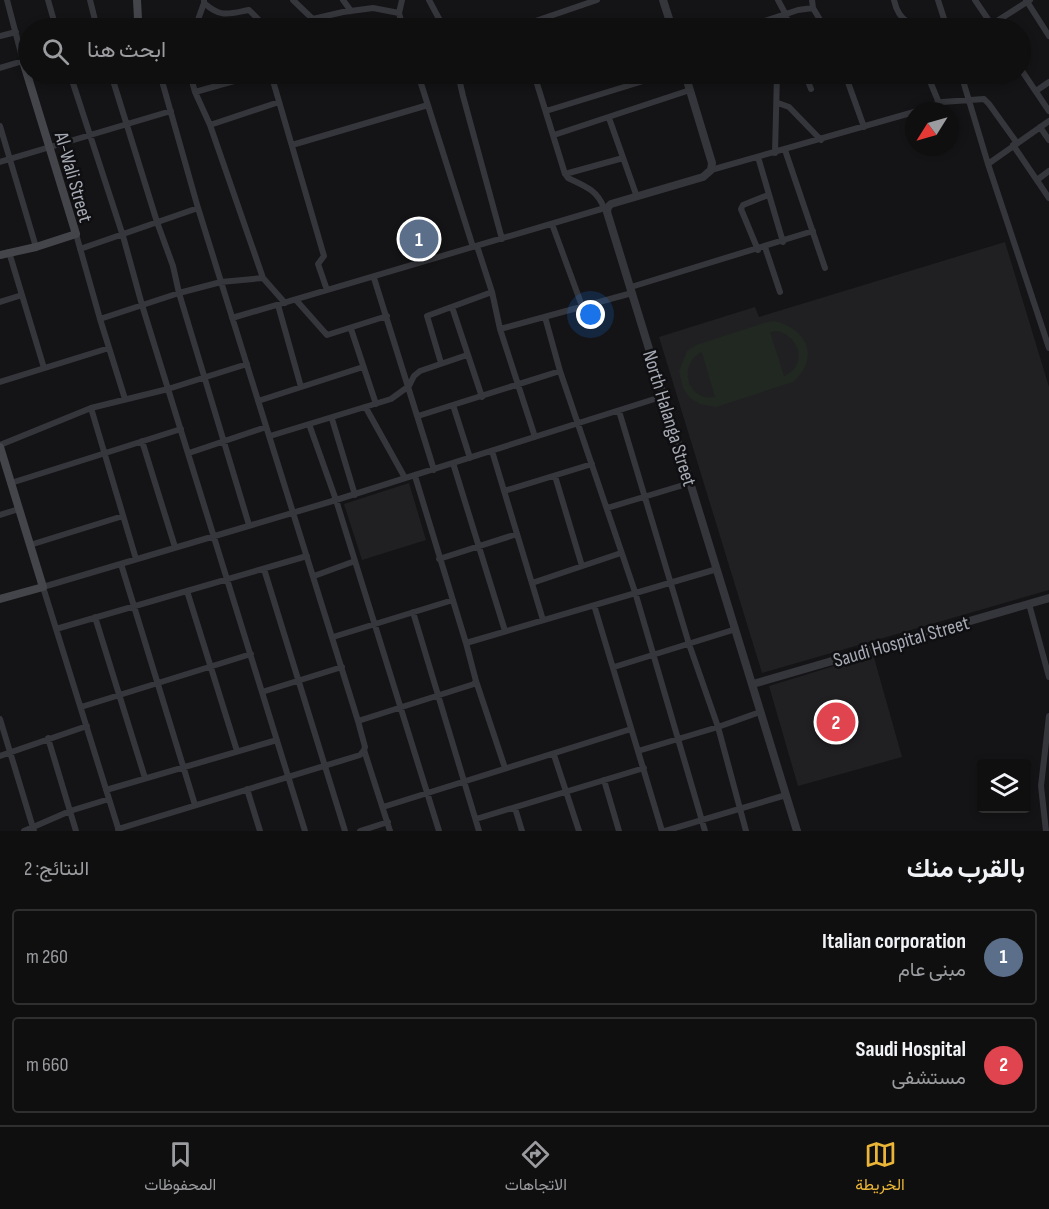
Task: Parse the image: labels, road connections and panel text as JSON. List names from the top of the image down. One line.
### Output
{"streets":{"main road":["Al-Wali Street"],"street":["North Halanga Street","Saudi Hospital Street"]},"crossings":[["North Halanga Street","Saudi Hospital Street"]],"north":"bottom left","page":{"search":"ابحث هنا","pins":["1","2"],"heading":["بالقرب منك","النتائج: 2"],"list":[{"mark":"1","name":"Italian corporation","note":"مبنى عام","value":"260 m"},{"mark":"2","name":"Saudi Hospital","note":"مستشفى","value":"660 m"}],"nav":["الخريطة","الاتجاهات","المحفوظات"]}}
